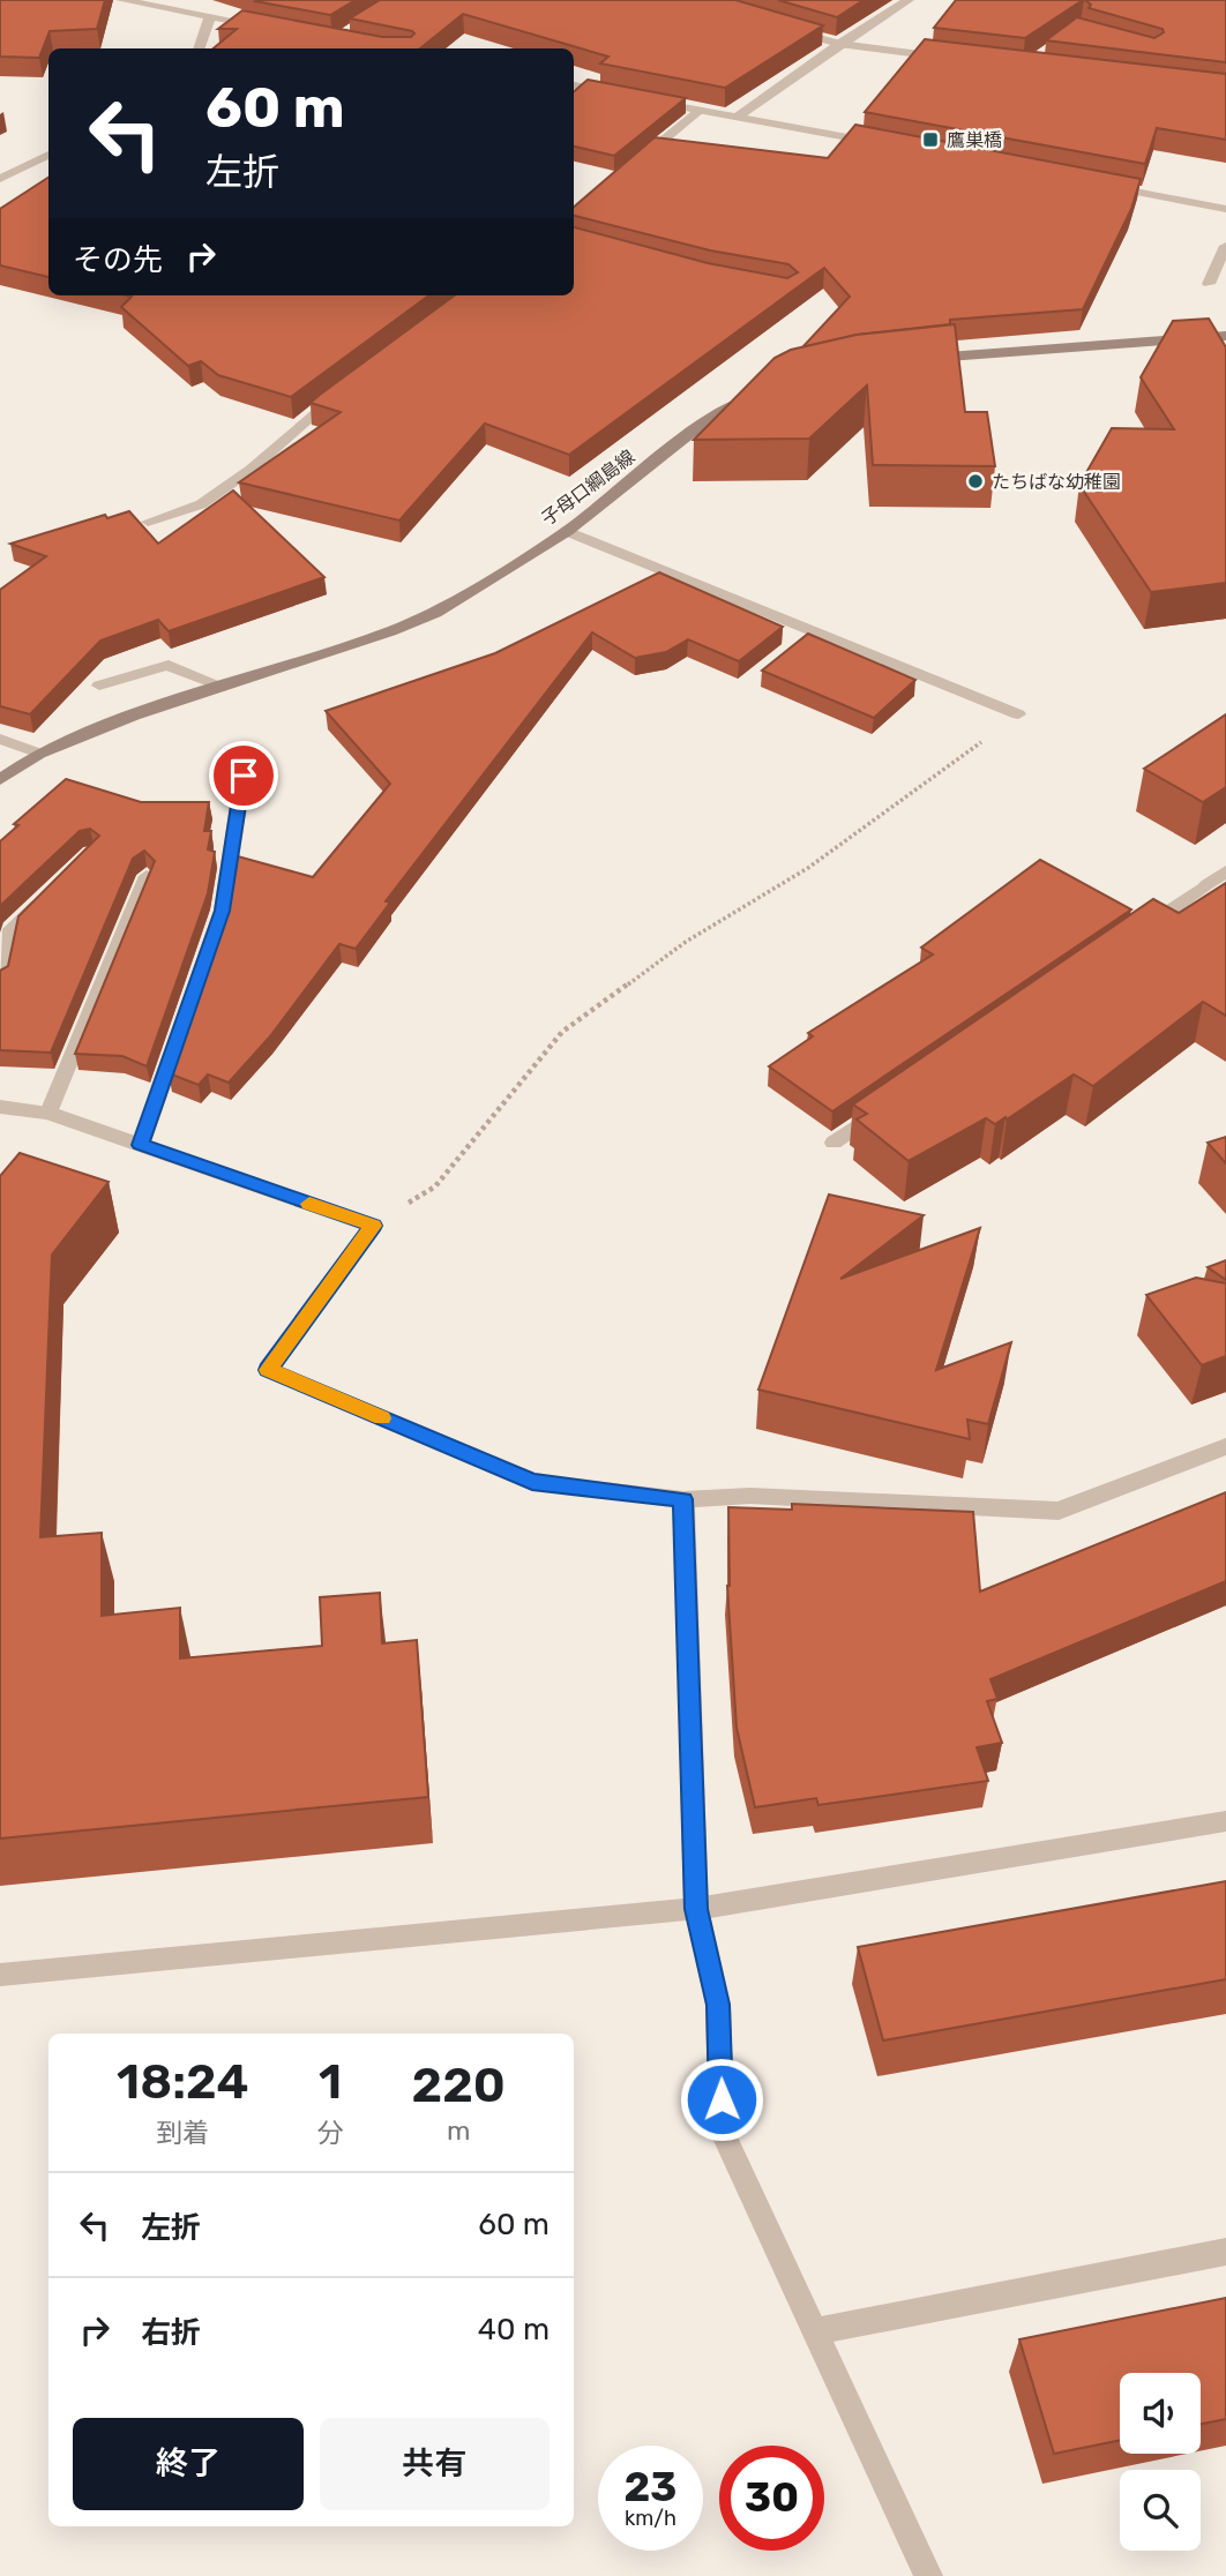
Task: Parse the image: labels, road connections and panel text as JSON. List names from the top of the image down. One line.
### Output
{"streets":{"main road":["子母口綱島線"]},"places":{"transit":["鷹巣橋"],"other":["たちばな幼稚園"]},"page":{"turn":["60 m","左折"],"then":"その先","eta":["18:24","到着","1","分","220","m"],"list":[{"name":"左折","value":"60 m"},{"name":"右折","value":"40 m"}],"buttons":["終了","共有"],"speed":"23 km/h","limit":"30"}}
